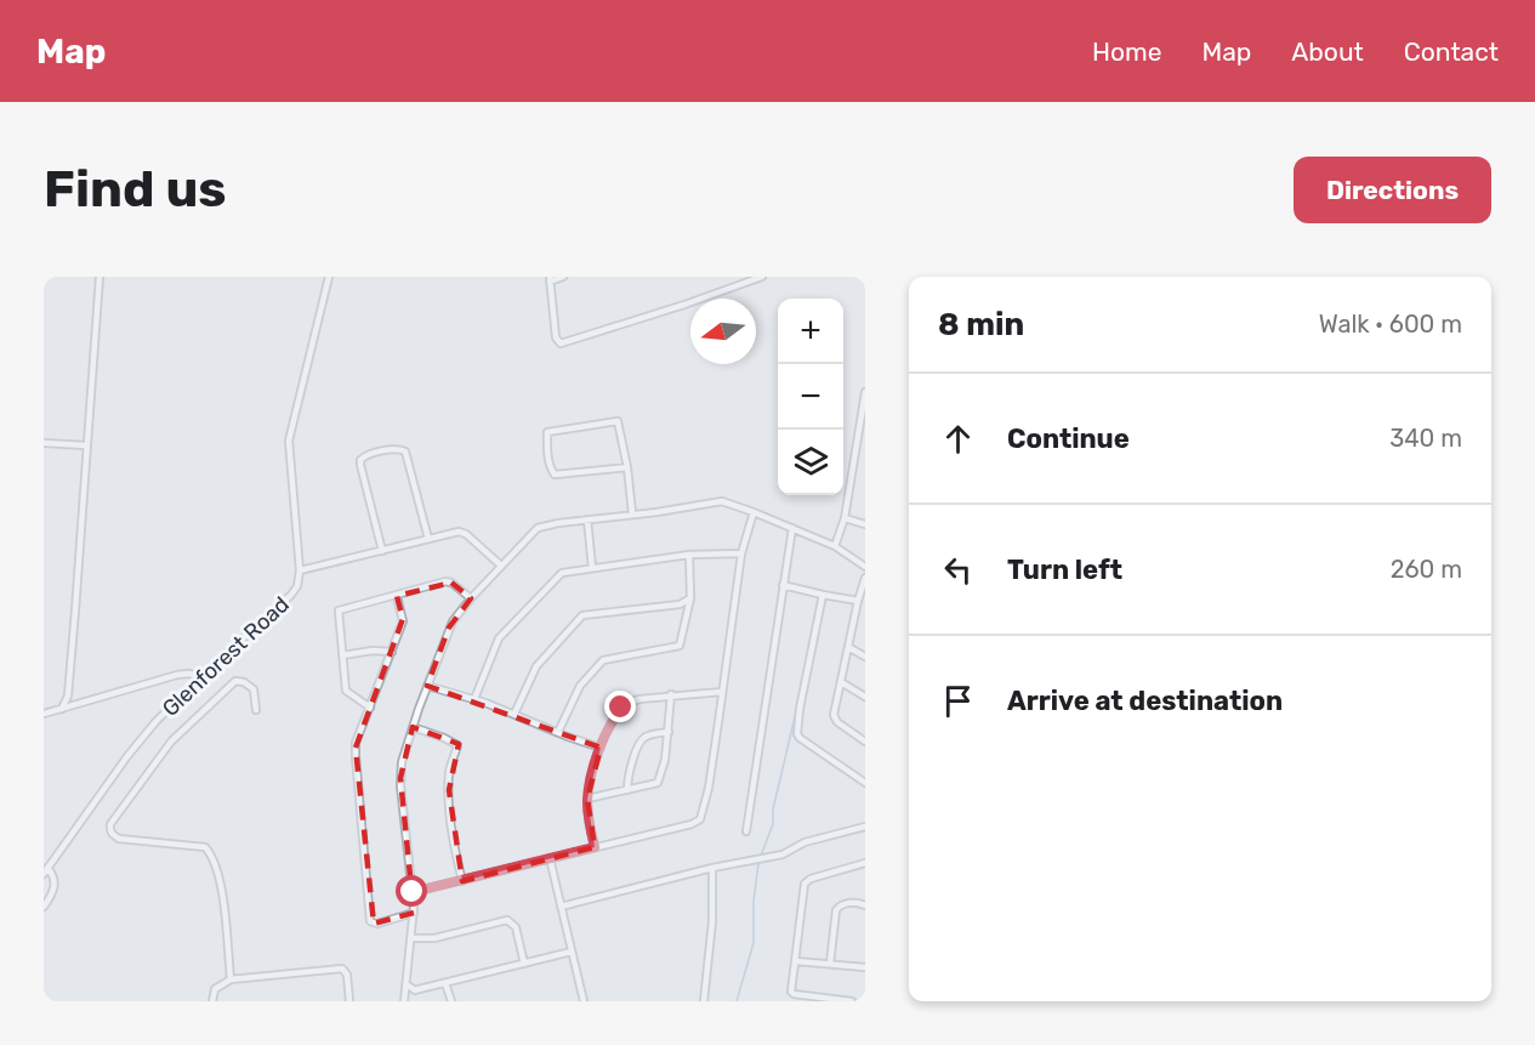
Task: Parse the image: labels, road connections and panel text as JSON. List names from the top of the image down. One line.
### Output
{"streets":{"street":["Glenforest Road"]},"north":"left","page":{"header":"Map","nav":["Home","Map","About","Contact"],"buttons":"Directions","title":"Find us","heading":["8 min","Walk · 600 m"],"map_buttons":["+","−"],"list":[["Continue","340 m"],["Turn left","260 m"],"Arrive at destination"]}}
